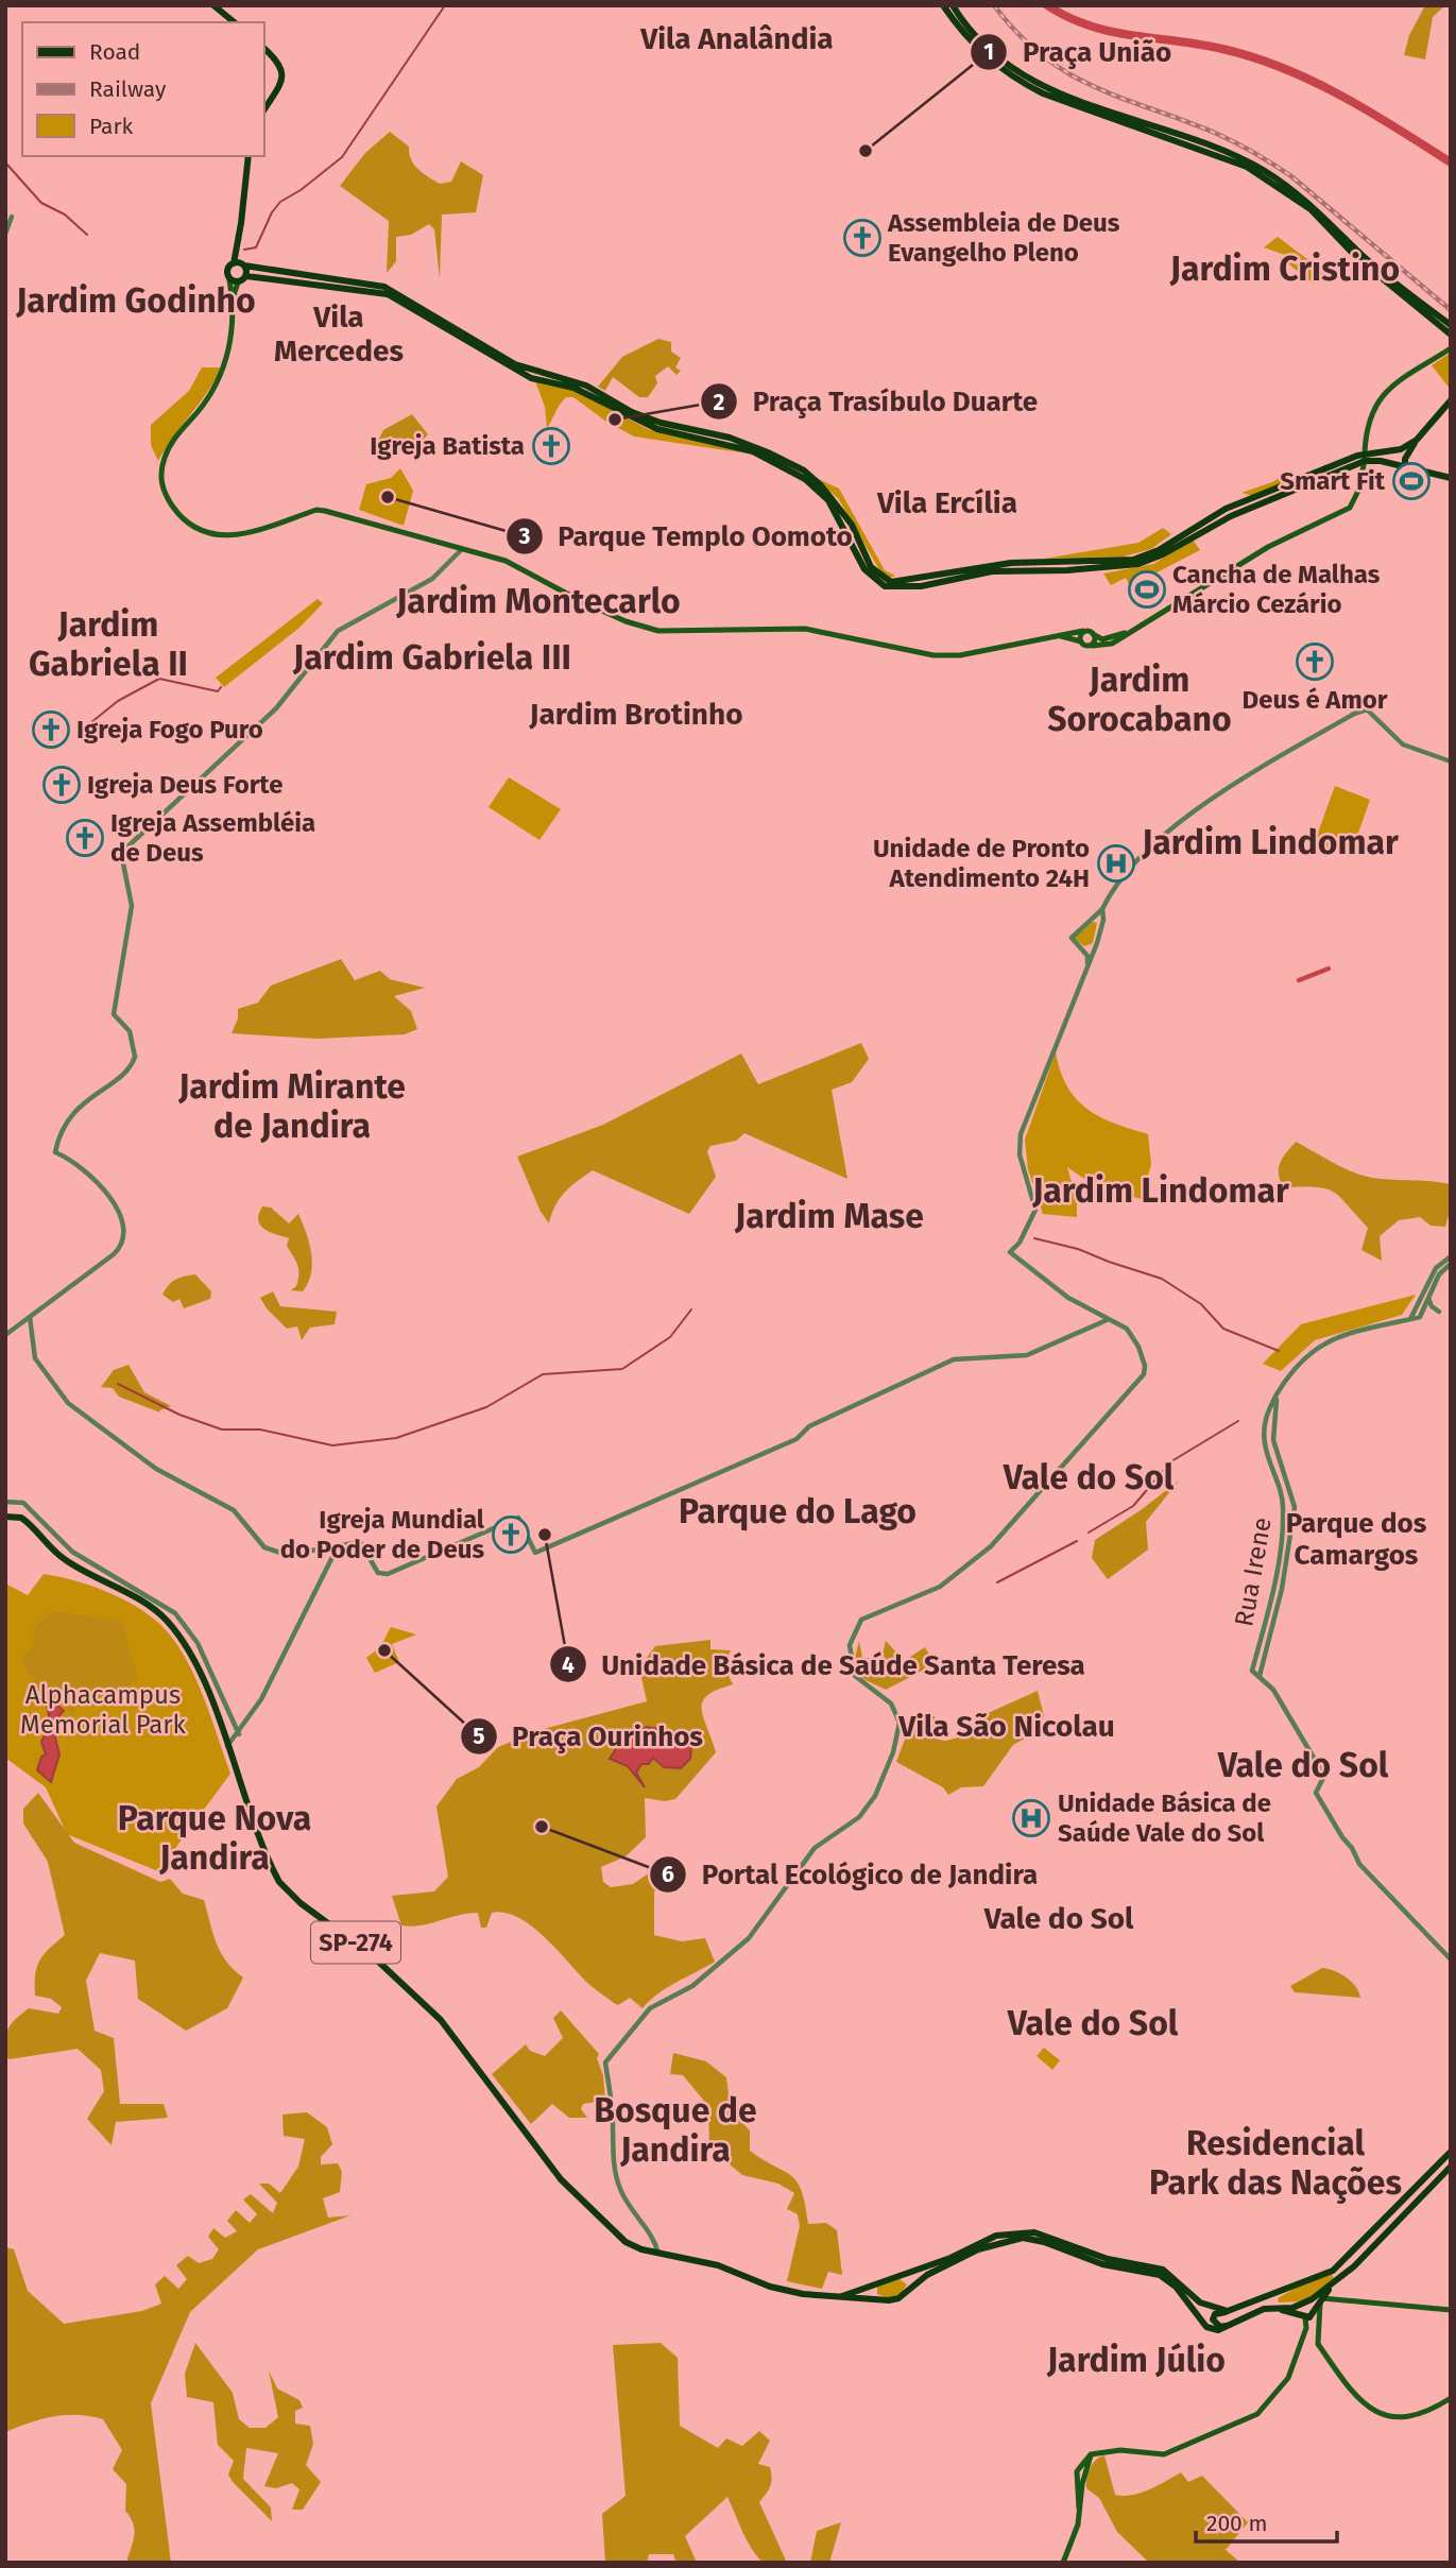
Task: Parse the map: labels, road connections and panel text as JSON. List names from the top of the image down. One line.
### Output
{"streets":{"main road":["SP-274"],"street":["Rua Irene"]},"districts":["Vila Analândia","Jardim Cristino","Jardim Godinho","Vila Mercedes","Vila Ercília","Jardim Montecarlo","Jardim Gabriela II","Jardim Gabriela III","Jardim Sorocabano","Jardim Brotinho","Jardim Lindomar","Jardim Mirante de Jandira","Jardim Lindomar","Jardim Mase","Vale do Sol","Parque do Lago","Parque dos Camargos","Vila São Nicolau","Vale do Sol","Parque Nova Jandira","Vale do Sol","Vale do Sol","Bosque de Jandira","Residencial Park das Nações","Jardim Júlio"],"parks":["Alphacampus Memorial Park"],"places":{"other":["Praça União","Praça Trasíbulo Duarte","Parque Templo Oomoto","Unidade Básica de Saúde Santa Teresa","Praça Ourinhos","Portal Ecológico de Jandira"],"church":["Assembleia de Deus Evangelho Pleno","Igreja Batista","Deus é Amor","Igreja Fogo Puro","Igreja Deus Forte","Igreja Assembléia de Deus","Igreja Mundial do Poder de Deus"],"sports":["Smart Fit","Cancha de Malhas Márcio Cezário"],"hospital":["Unidade de Pronto Atendimento 24H","Unidade Básica de Saúde Vale do Sol"]},"legend":["Road","Railway","Park"],"scale_bar":"200 m"}
